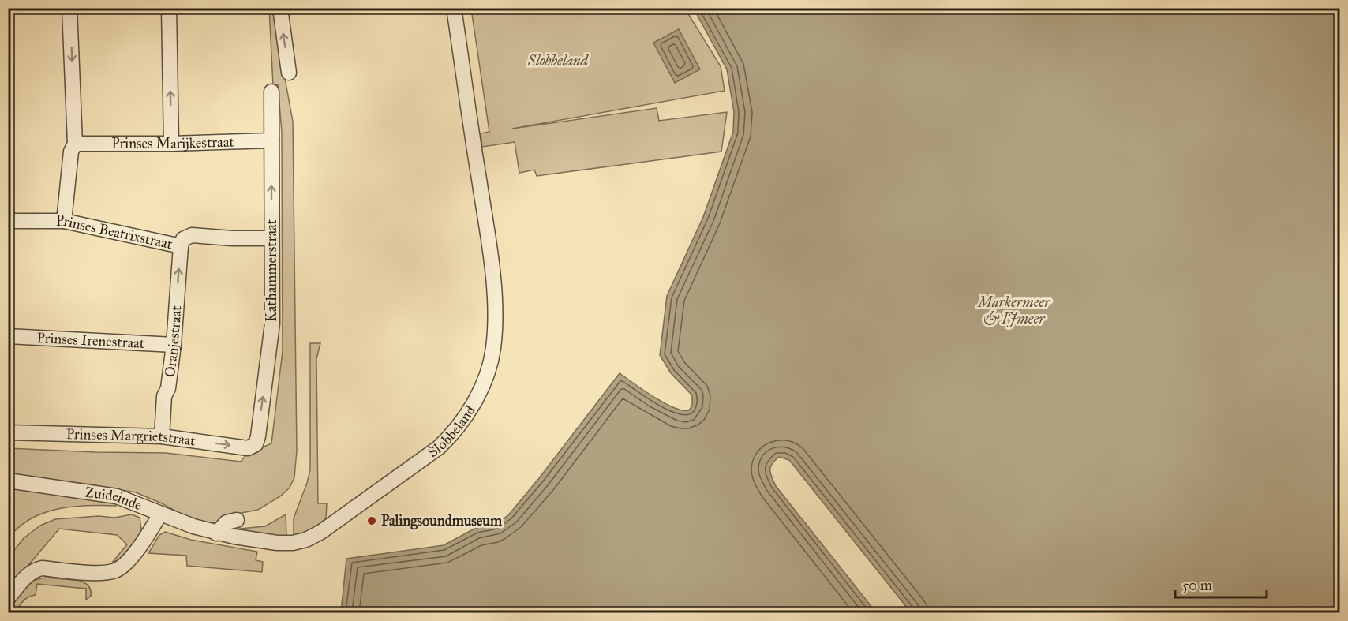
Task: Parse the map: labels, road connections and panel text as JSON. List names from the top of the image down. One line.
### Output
{"streets":{"street":["Prinses Marijkestraat","Prinses Beatrixstraat","Kathammerstraat","Prinses Irenestraat","Oranjestraat","Slobbeland","Prinses Margrietstraat","Zuideinde"]},"crossings":[["Prinses Marijkestraat","Kathammerstraat"],["Prinses Beatrixstraat","Kathammerstraat"],["Prinses Beatrixstraat","Oranjestraat"],["Kathammerstraat","Prinses Margrietstraat"],["Prinses Irenestraat","Oranjestraat"],["Oranjestraat","Prinses Margrietstraat"],["Slobbeland","Zuideinde"]],"one_way":["Kathammerstraat","Oranjestraat","Prinses Margrietstraat"],"parks":["Slobbeland","Markermeer & IJmeer"],"places":["Palingsoundmuseum"],"scale_bar":"50 m"}
